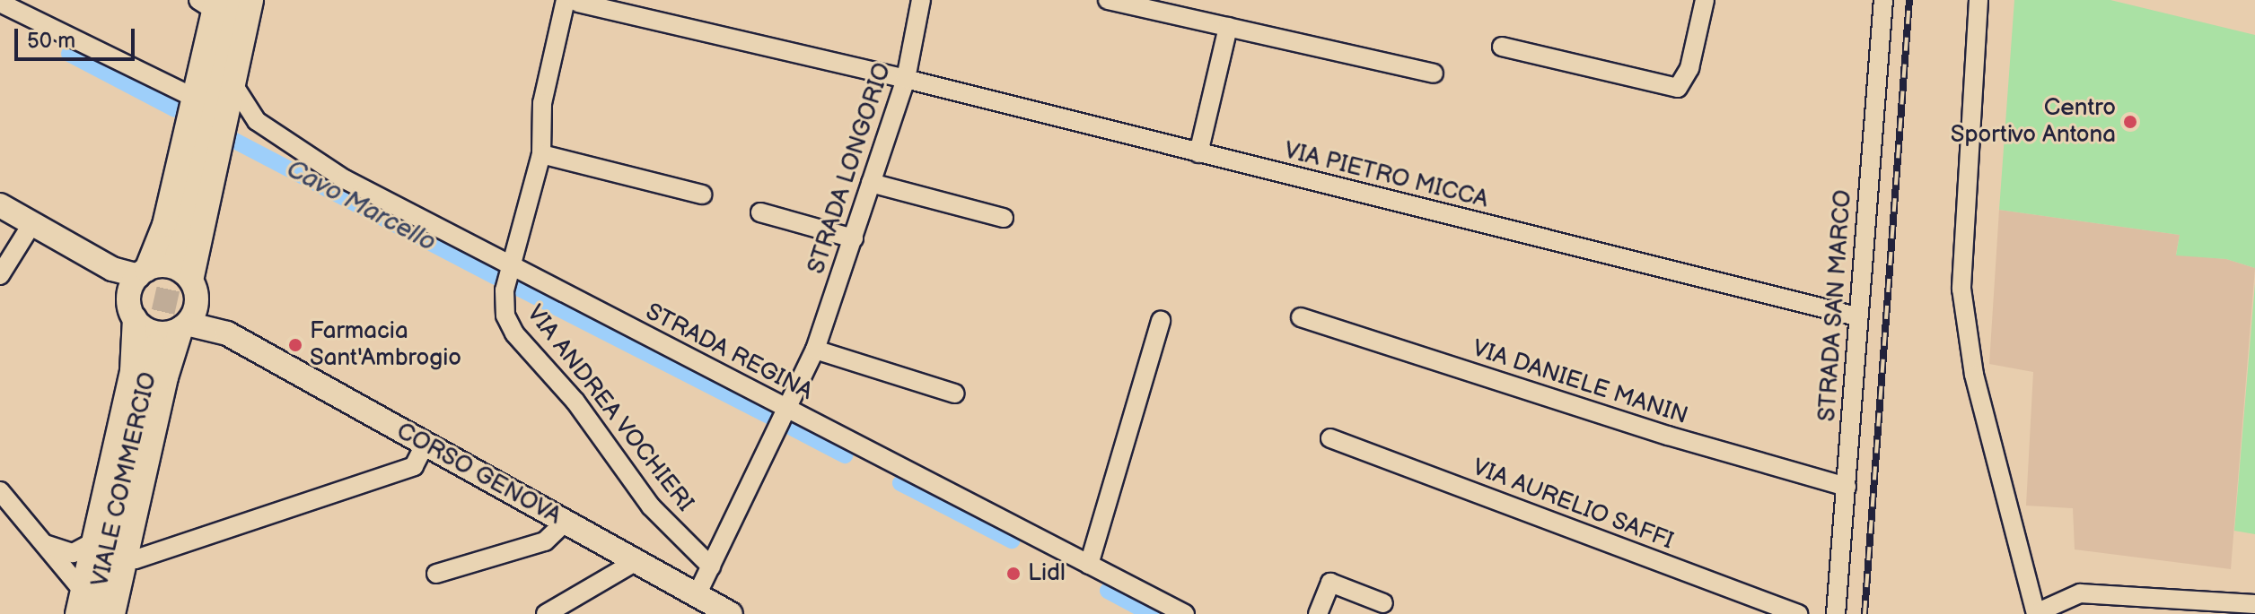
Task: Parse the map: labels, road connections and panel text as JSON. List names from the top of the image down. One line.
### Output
{"streets":{"main road":["CORSO GENOVA","VIALE COMMERCIO"],"street":["STRADA LONGORIO","VIA PIETRO MICCA","STRADA SAN MARCO","STRADA REGINA","VIA DANIELE MANIN","VIA ANDREA VOCHIERI","VIA AURELIO SAFFI"]},"crossings":[["STRADA LONGORIO","VIA PIETRO MICCA"],["STRADA LONGORIO","STRADA REGINA"],["STRADA LONGORIO","VIA ANDREA VOCHIERI"],["STRADA LONGORIO","CORSO GENOVA"],["VIA PIETRO MICCA","STRADA SAN MARCO"],["VIA PIETRO MICCA","VIA ANDREA VOCHIERI"],["STRADA SAN MARCO","VIA DANIELE MANIN"],["STRADA REGINA","VIA ANDREA VOCHIERI"]],"water":["Cavo Marcello"],"places":["Centro Sportivo Antona","Farmacia Sant'Ambrogio","Lidl"],"scale_bar":"50 m"}
